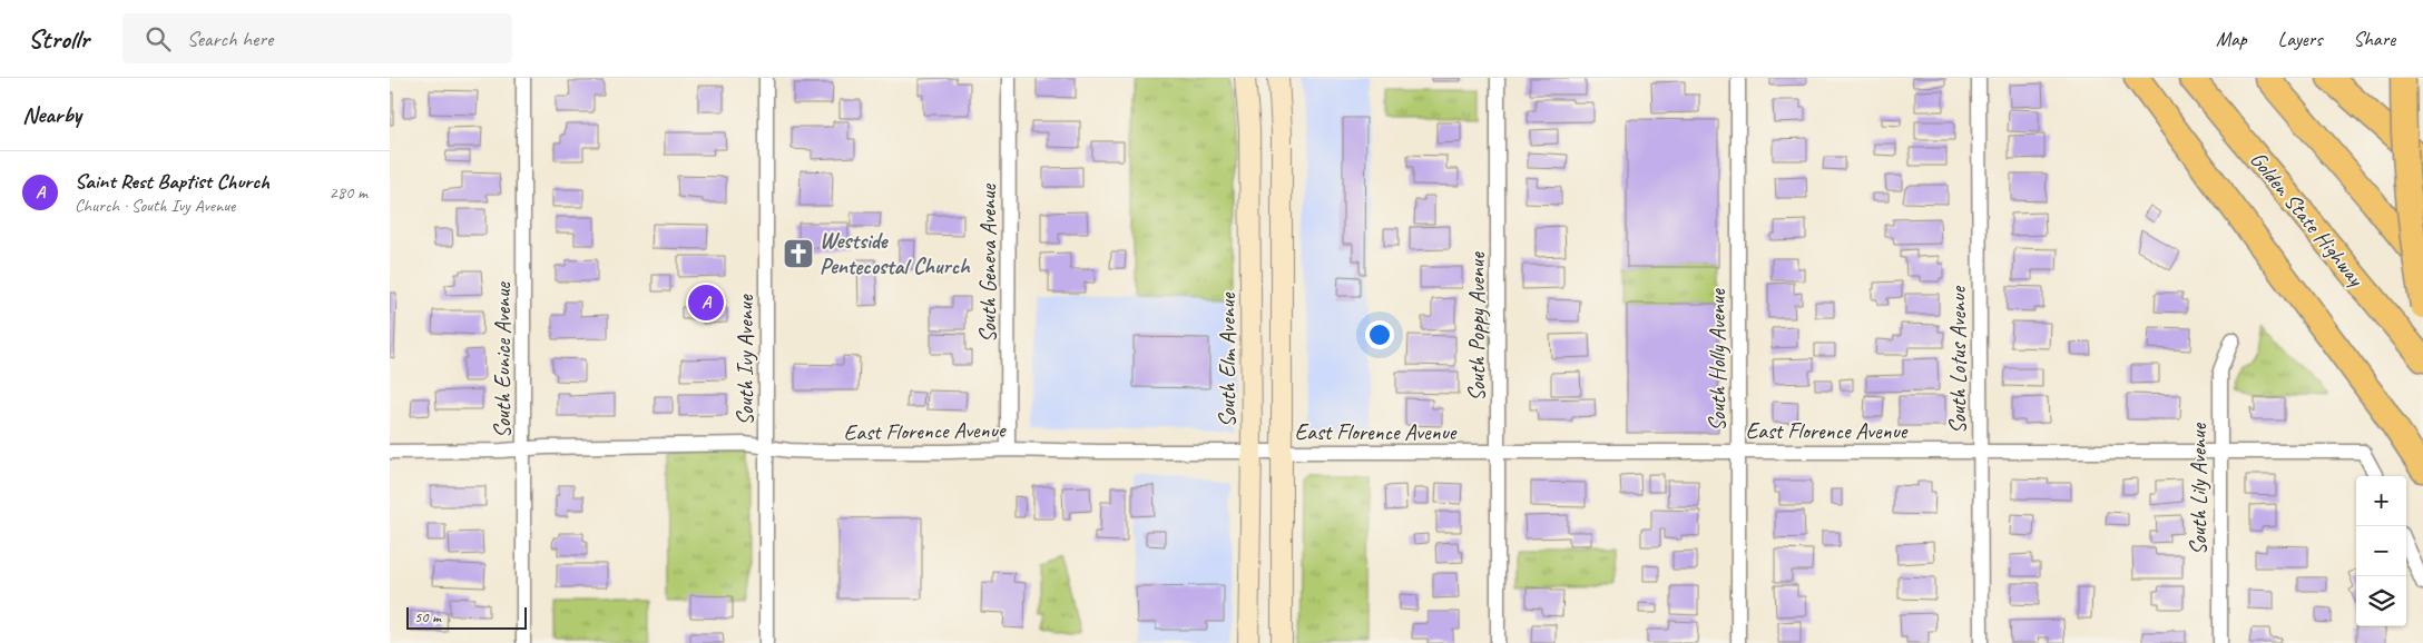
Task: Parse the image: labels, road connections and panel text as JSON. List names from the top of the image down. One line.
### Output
{"streets":{"highway":["Golden State Highway"],"main road":["South Elm Avenue"],"street":["South Geneva Avenue","South Poppy Avenue","South Eunice Avenue","South Ivy Avenue","South Holly Avenue","South Lotus Avenue","East Florence Avenue","South Lily Avenue"]},"crossings":[["South Geneva Avenue","East Florence Avenue"],["South Poppy Avenue","East Florence Avenue"],["South Eunice Avenue","East Florence Avenue"],["South Ivy Avenue","East Florence Avenue"],["South Elm Avenue","East Florence Avenue"],["South Holly Avenue","East Florence Avenue"],["South Lotus Avenue","East Florence Avenue"],["East Florence Avenue","South Lily Avenue"]],"places":{"church":["Westside Pentecostal Church"]},"scale_bar":"50 m","page":{"header":"Strollr","search":"Search here","nav":["Map","Layers","Share"],"heading":"Nearby","list":[{"mark":"A","name":"Saint Rest Baptist Church","note":"Church · South Ivy Avenue","value":"280 m"}],"pins":"A","map_buttons":["+","−"],"scale":"50 m"}}
